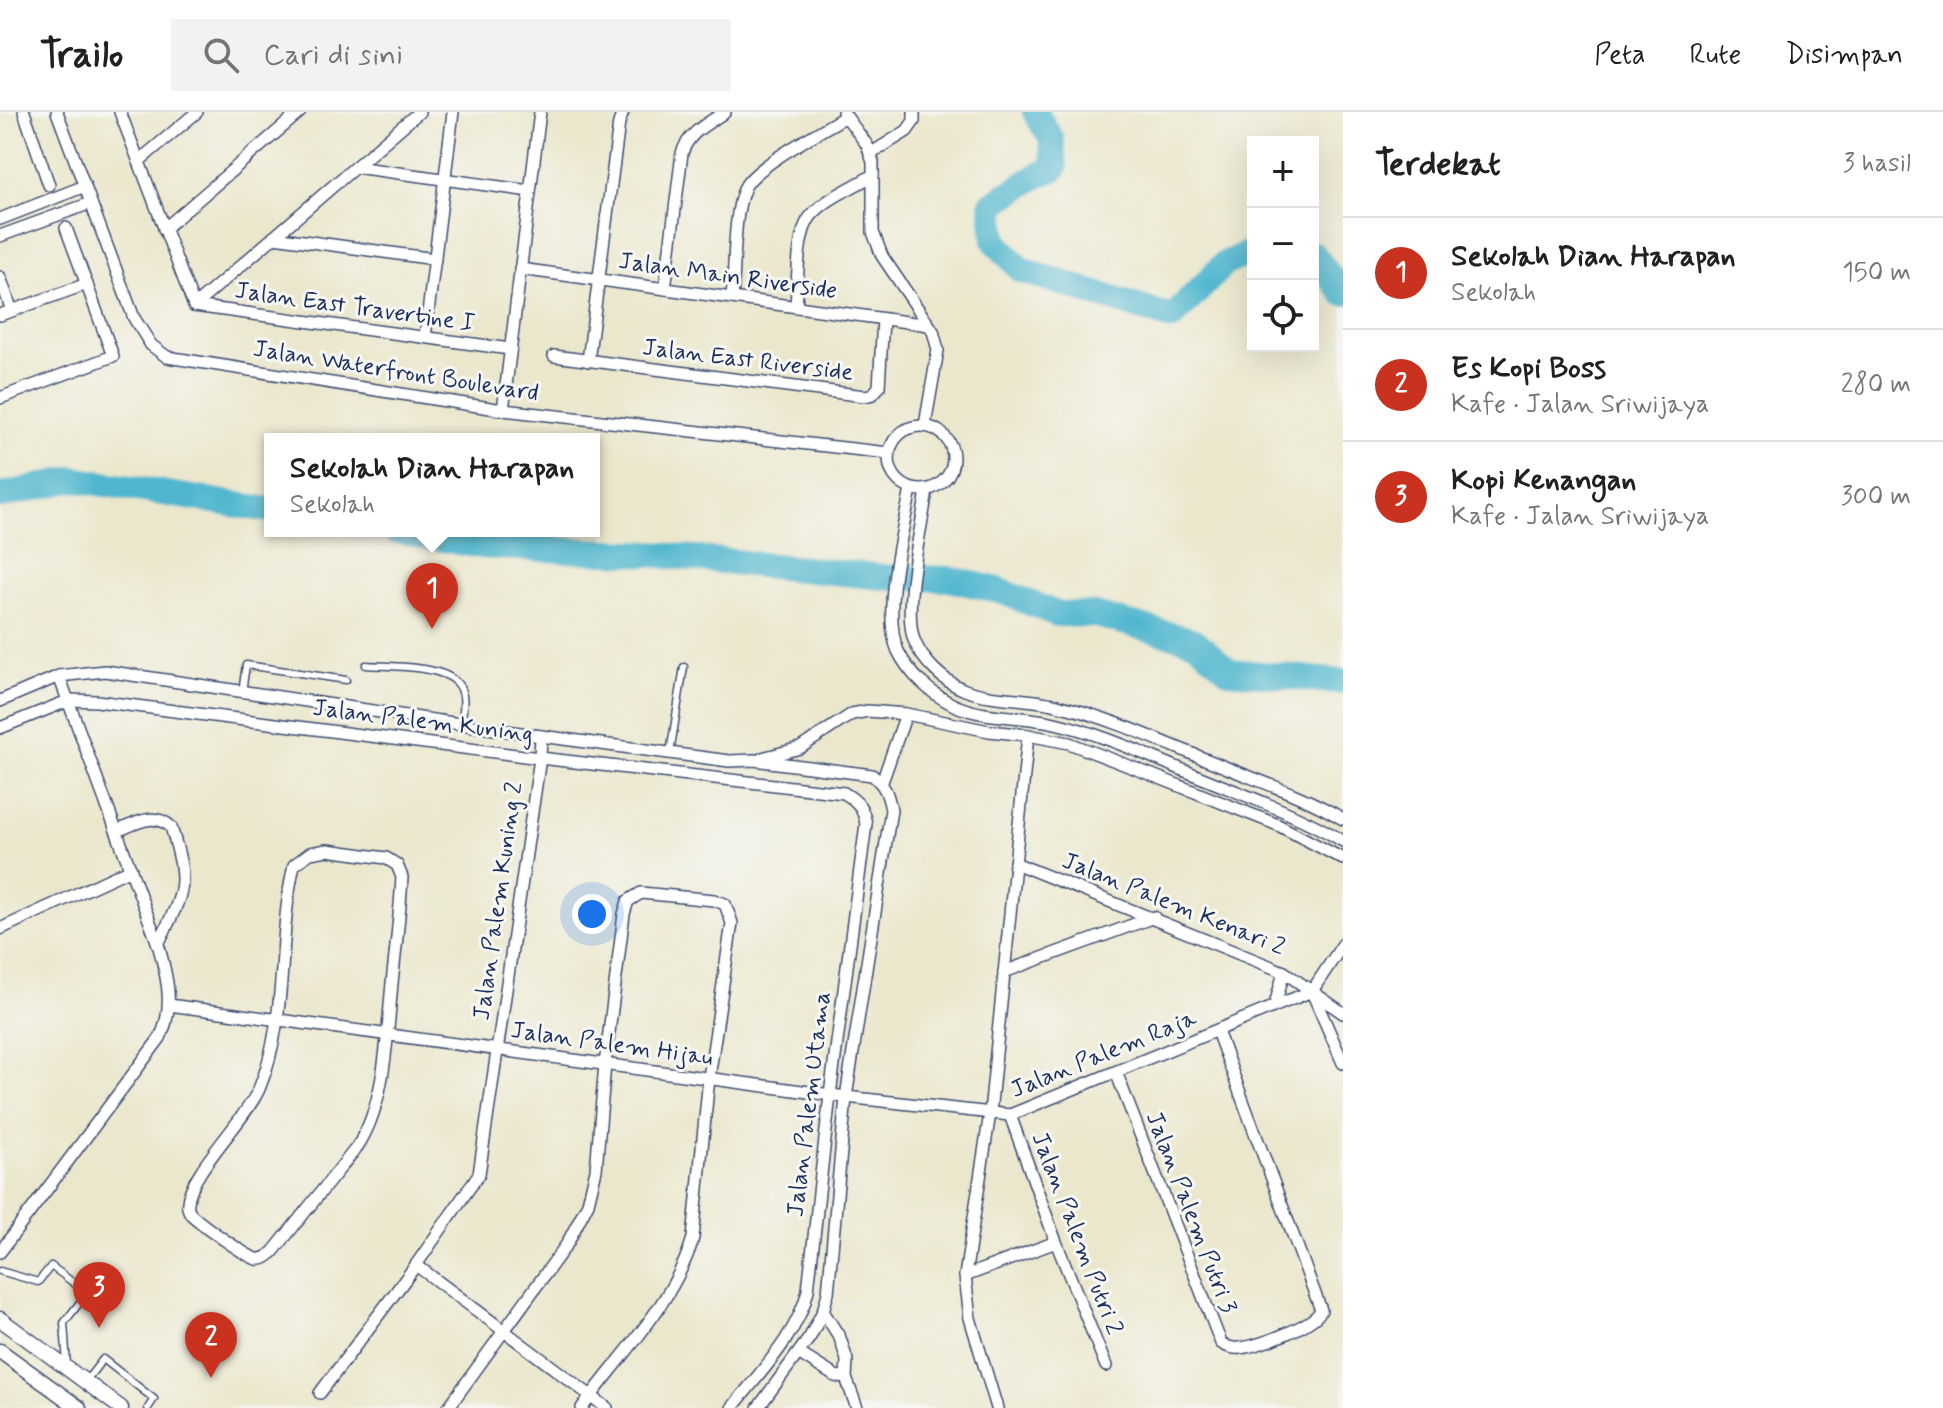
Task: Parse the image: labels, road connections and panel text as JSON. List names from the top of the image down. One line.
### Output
{"streets":{"street":["Jalan Main Riverside","Jalan East Travertine I","Jalan East Riverside","Jalan Waterfront Boulevard","Jalan Palem Kuning","Jalan Palem Kuning 2","Jalan Palem Kenari 2","Jalan Palem Hijau","Jalan Palem Raja","Jalan Palem Utama","Jalan Palem Putri 3","Jalan Palem Putri 2"]},"crossings":[["Jalan Main Riverside","Jalan East Riverside"],["Jalan Palem Kuning","Jalan Palem Kuning 2"],["Jalan Palem Kuning","Jalan Palem Utama"],["Jalan Palem Kuning 2","Jalan Palem Hijau"],["Jalan Palem Kenari 2","Jalan Palem Raja"],["Jalan Palem Hijau","Jalan Palem Raja"],["Jalan Palem Hijau","Jalan Palem Utama"],["Jalan Palem Raja","Jalan Palem Utama"],["Jalan Palem Raja","Jalan Palem Putri 3"],["Jalan Palem Raja","Jalan Palem Putri 2"]],"page":{"header":"Trailo","search":"Cari di sini","nav":["Peta","Rute","Disimpan"],"heading":["Terdekat","3 hasil"],"map_buttons":["+","−"],"list":[{"mark":"1","name":"Sekolah Dian Harapan","note":"Sekolah","value":"150 m"},{"mark":"2","name":"Es Kopi Boss","note":"Kafe · Jalan Sriwijaya","value":"280 m"},{"mark":"3","name":"Kopi Kenangan","note":"Kafe · Jalan Sriwijaya","value":"300 m"}],"popup":["Sekolah Dian Harapan","Sekolah"],"pins":["1","3","2"]}}
